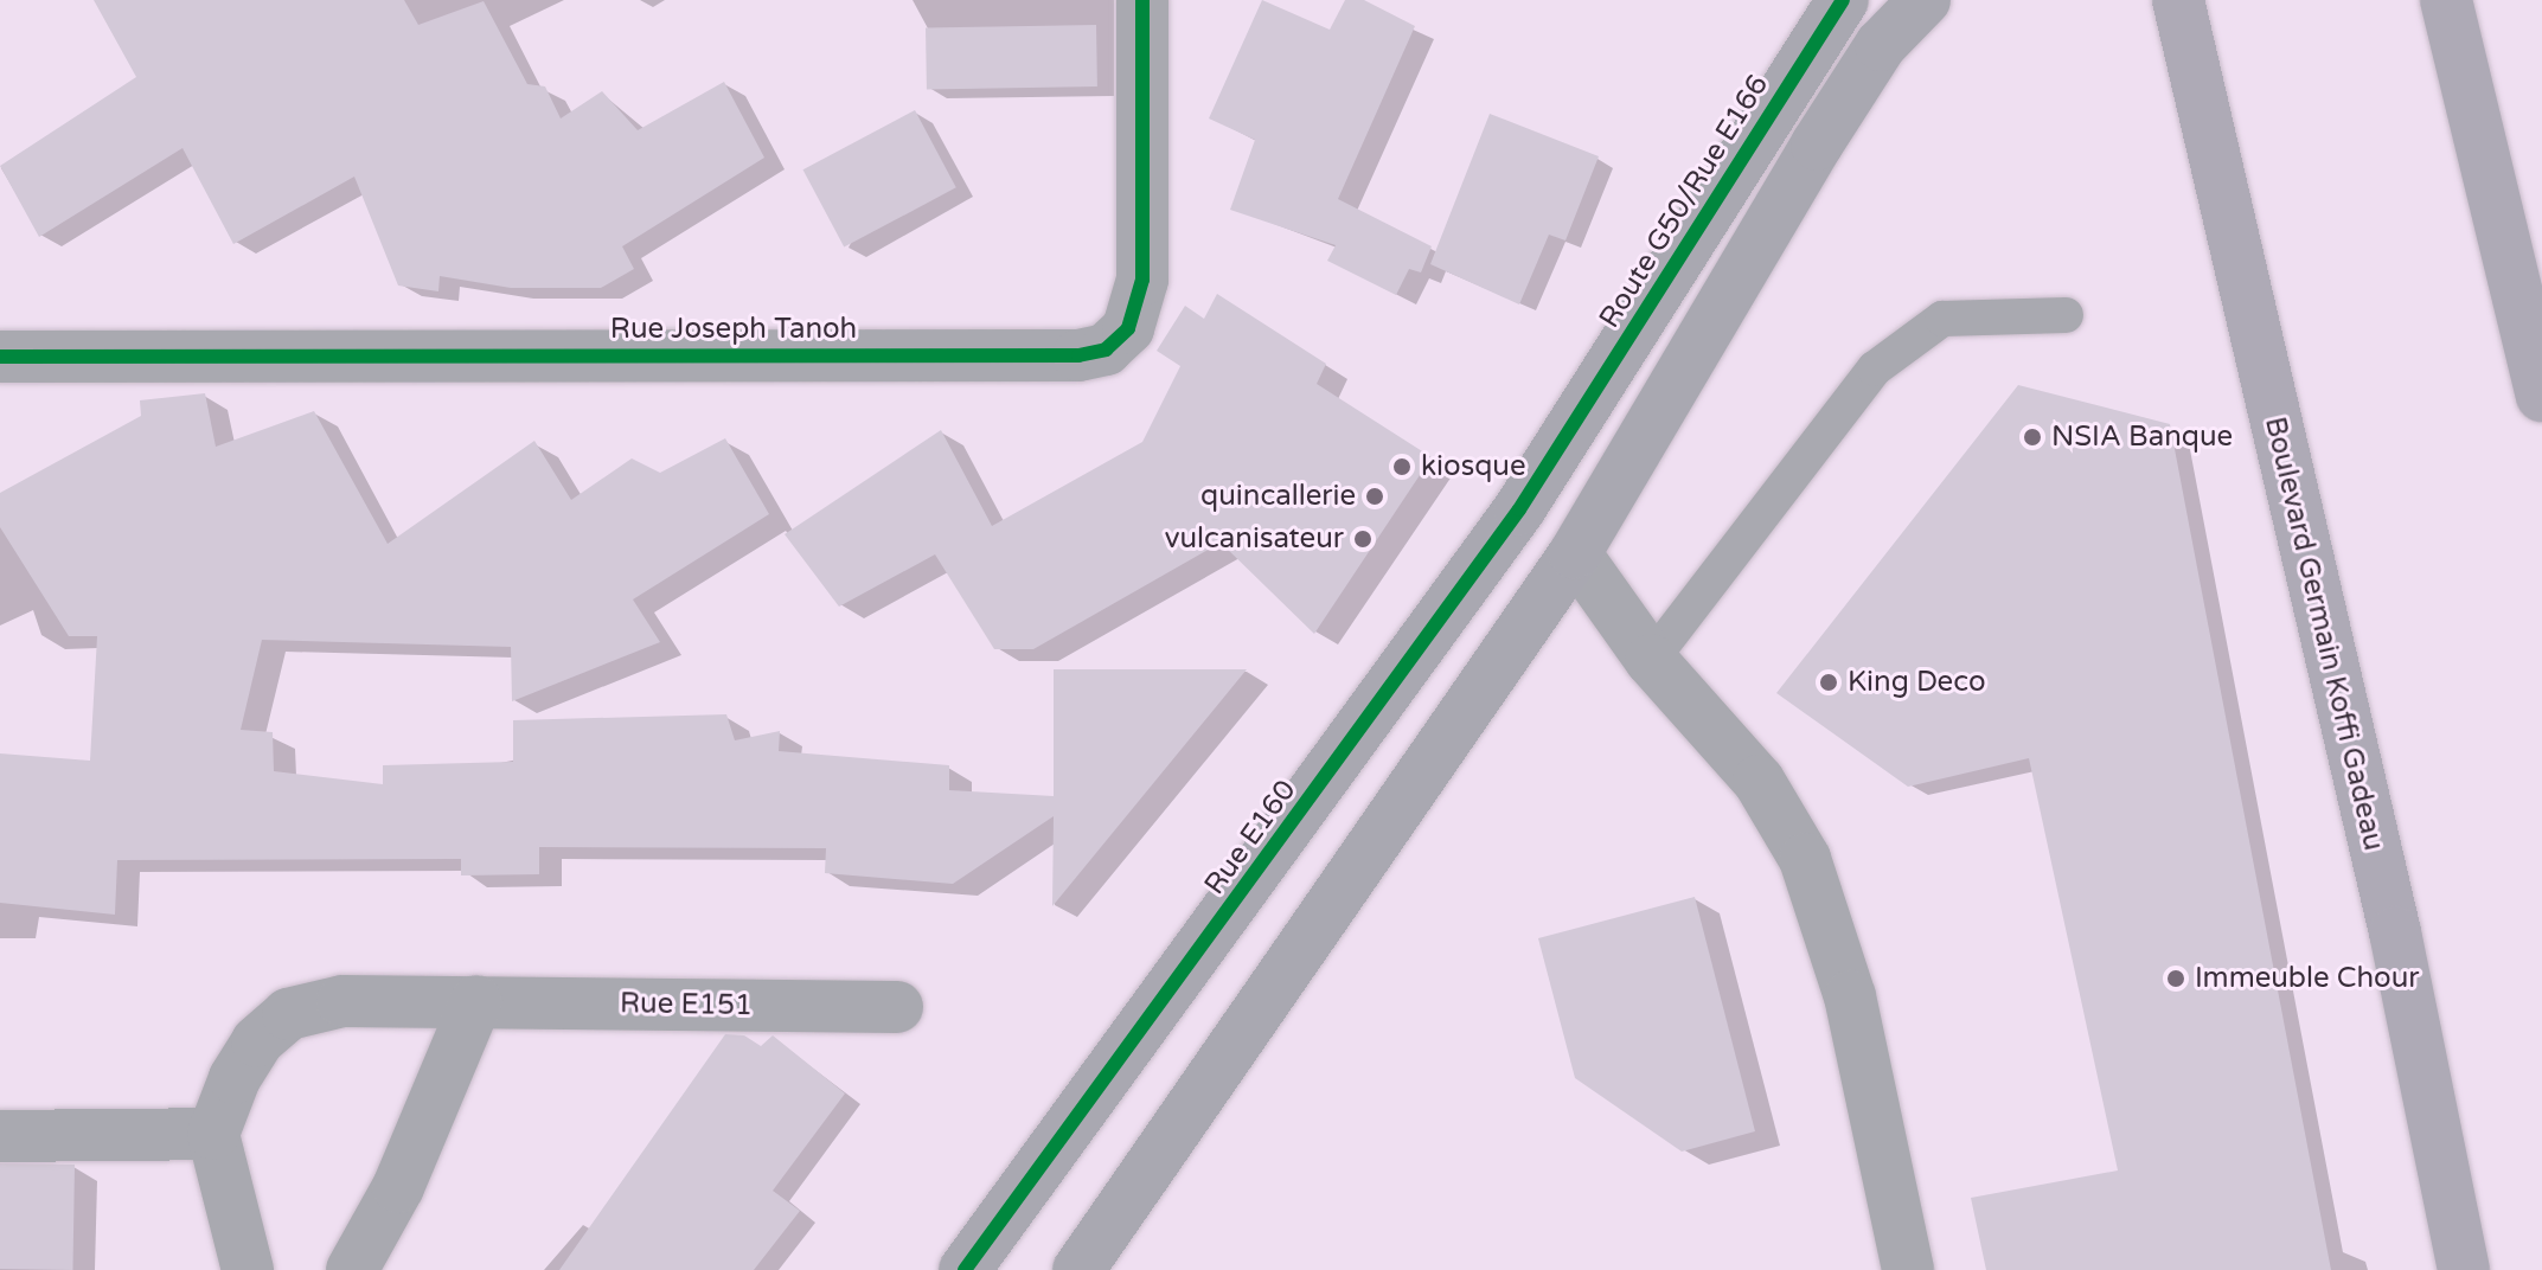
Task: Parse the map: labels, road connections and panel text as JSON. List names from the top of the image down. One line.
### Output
{"streets":{"main road":["Boulevard Germain Koffi Gadeau"],"street":["Route G50/Rue E166","Rue Joseph Tanoh","Rue E160","Rue E151"]},"crossings":[["Route G50/Rue E166","Rue E160"]],"places":["NSIA Banque","kiosque","quincallerie","vulcanisateur","King Deco","Immeuble Chour"]}
